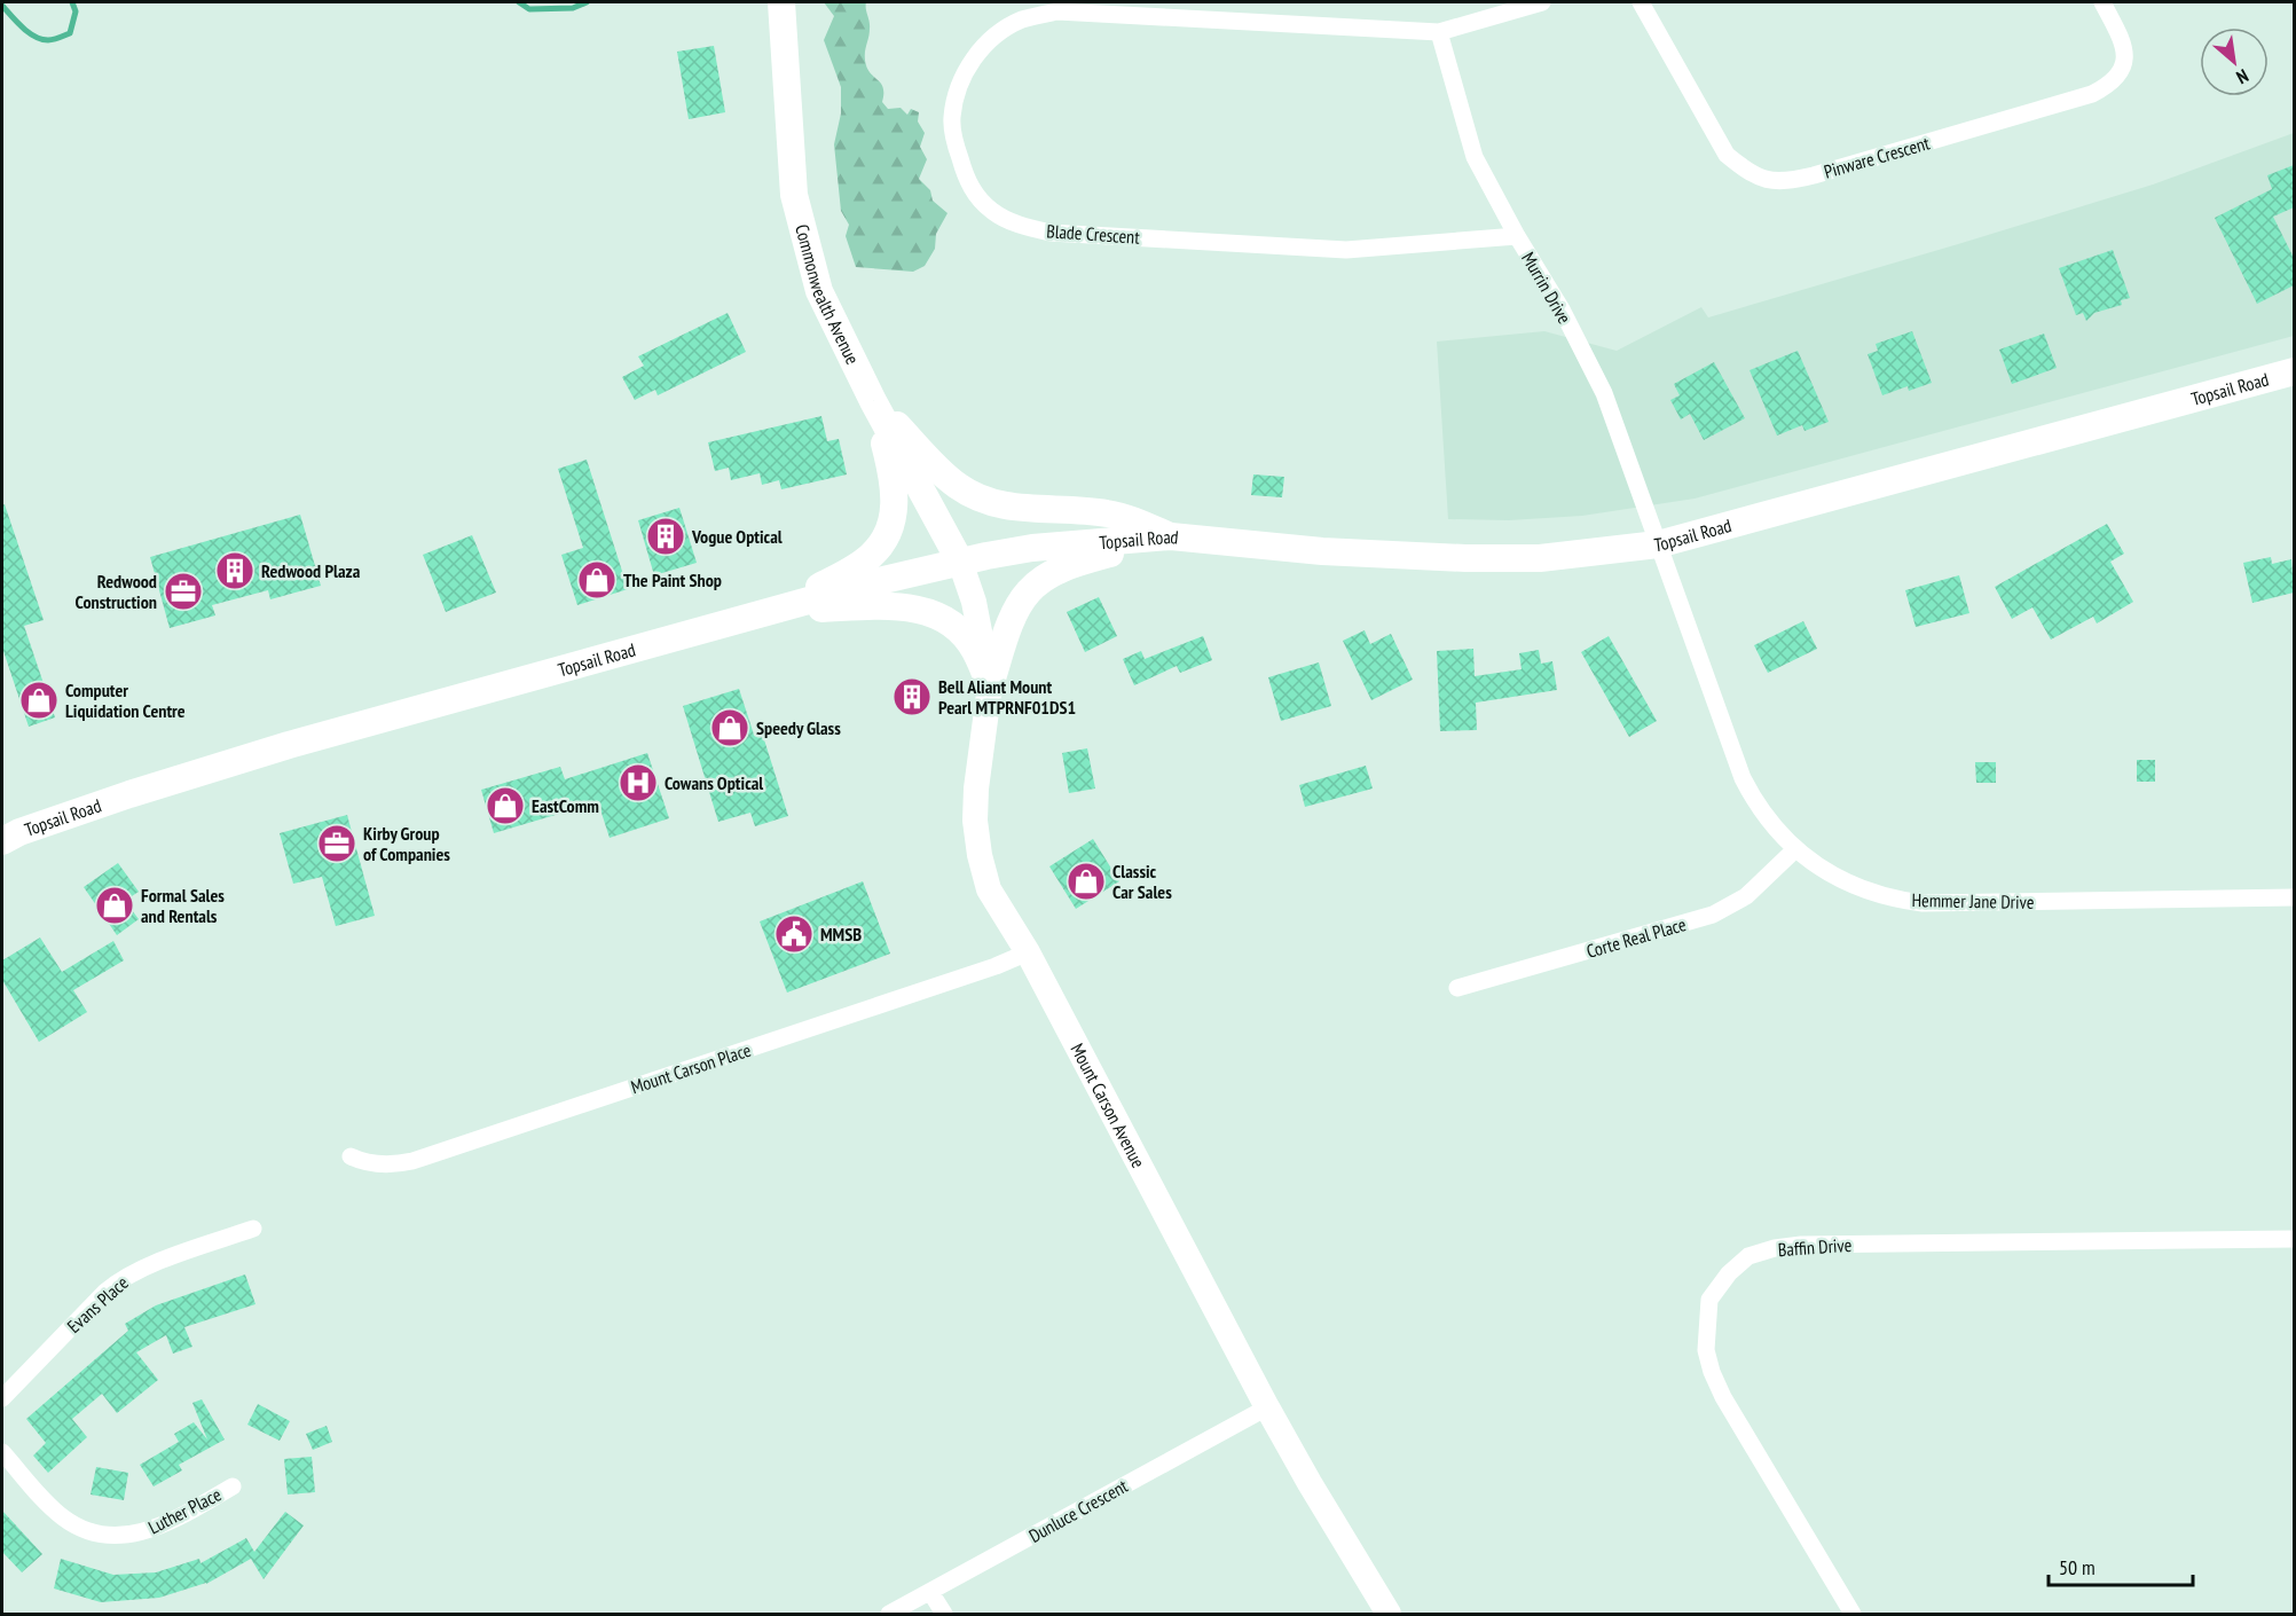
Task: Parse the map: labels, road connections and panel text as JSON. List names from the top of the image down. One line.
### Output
{"streets":{"main road":["Commonwealth Avenue","Topsail Road","Mount Carson Avenue"],"street":["Pinware Crescent","Blade Crescent","Murrin Drive","Hemmer Jane Drive","Corte Real Place","Mount Carson Place","Baffin Drive","Evans Place","Luther Place","Dunluce Crescent"]},"crossings":[["Blade Crescent","Murrin Drive"],["Murrin Drive","Topsail Road"],["Murrin Drive","Hemmer Jane Drive"],["Commonwealth Avenue","Topsail Road"],["Commonwealth Avenue","Mount Carson Avenue"],["Topsail Road","Hemmer Jane Drive"],["Topsail Road","Mount Carson Avenue"],["Hemmer Jane Drive","Corte Real Place"],["Mount Carson Place","Mount Carson Avenue"],["Mount Carson Avenue","Dunluce Crescent"]],"places":{"building":["Vogue Optical","Redwood Plaza","Bell Aliant Mount Pearl MTPRNF01DS1"],"shop":["The Paint Shop","Computer Liquidation Centre","Speedy Glass","EastComm","Classic Car Sales","Formal Sales and Rentals"],"office":["Redwood Construction","Kirby Group of Companies"],"hospital":["Cowans Optical"],"public building":["MMSB"]},"scale_bar":"50 m","north":"bottom right"}
